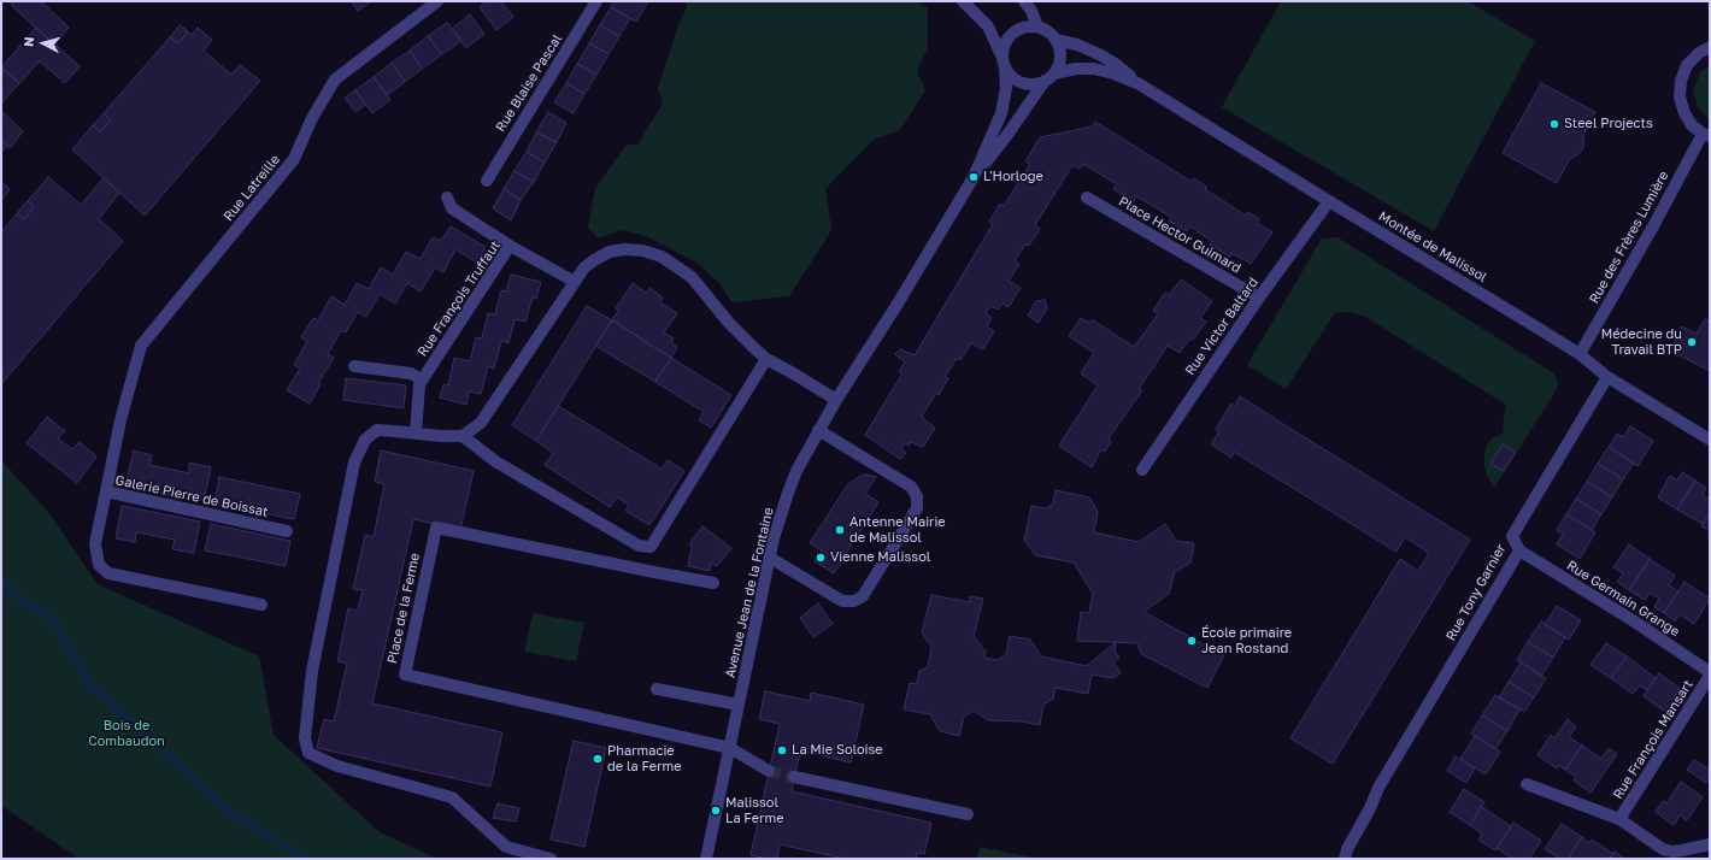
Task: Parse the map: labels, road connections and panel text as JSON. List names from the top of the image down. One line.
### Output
{"streets":{"street":["Rue Blaise Pascal","Rue Latreille","Place Hector Guimard","Rue des Frères Lumière","Montée de Malissol","Rue François Truffaut","Rue Victor Baltard","Galerie Pierre de Boissat","Avenue Jean de la Fontaine","Rue Tony Garnier","Rue Germain Grange","Place de la Ferme","Rue François Mansart"]},"crossings":[["Rue Latreille","Galerie Pierre de Boissat"],["Place Hector Guimard","Rue Victor Baltard"],["Rue des Frères Lumière","Montée de Malissol"],["Montée de Malissol","Rue Victor Baltard"],["Montée de Malissol","Avenue Jean de la Fontaine"],["Montée de Malissol","Rue Tony Garnier"],["Avenue Jean de la Fontaine","Place de la Ferme"],["Rue Tony Garnier","Rue Germain Grange"]],"parks":["Bois de Combaudon"],"places":["Steel Projects","L'Horloge","Médecine du Travail BTP","Antenne Mairie de Malissol","Vienne Malissol","École primaire Jean Rostand","La Mie Soloise","Pharmacie de la Ferme","Malissol La Ferme"],"north":"left"}
